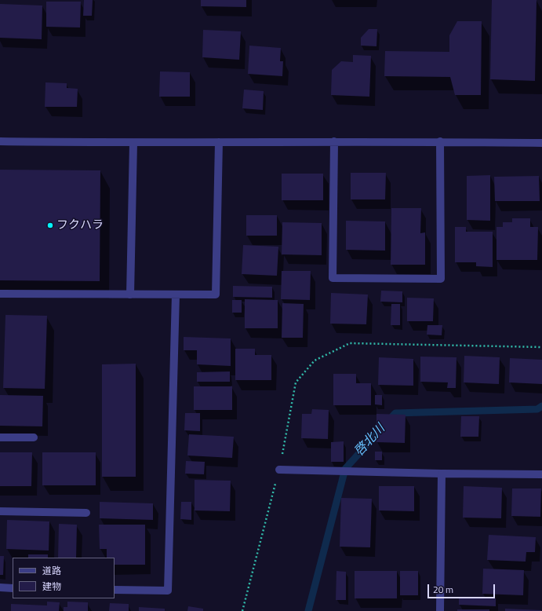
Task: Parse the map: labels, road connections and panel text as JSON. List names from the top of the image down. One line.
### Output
{"water":["啓北川"],"places":["フクハラ"],"legend":["道路","建物"],"scale_bar":"20 m"}
